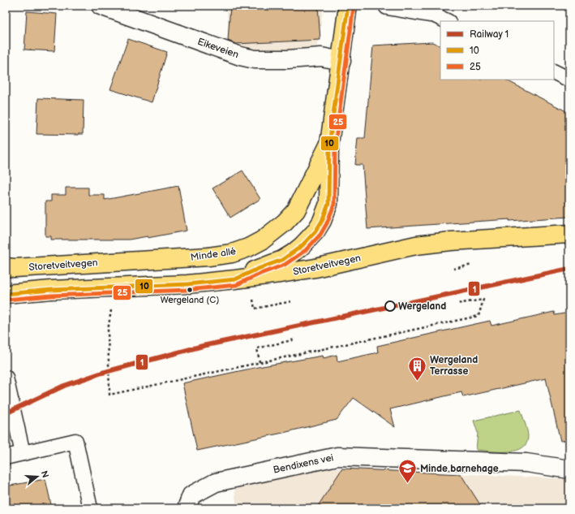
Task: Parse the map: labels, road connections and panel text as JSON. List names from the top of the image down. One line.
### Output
{"streets":{"main road":["Minde allé","Storetveitvegen"],"street":["Eikeveien","Bendixens vei"]},"crossings":[["Eikeveien","Minde allé"],["Minde allé","Storetveitvegen"]],"places":{"other":["Wergeland (C)","Wergeland"],"building":["Wergeland Terrasse"],"school or university":["Minde barnehage"]},"lines":["transit line 10","transit line 25","rail line 1"],"legend":["Railway 1","10","25"],"north":"right"}
